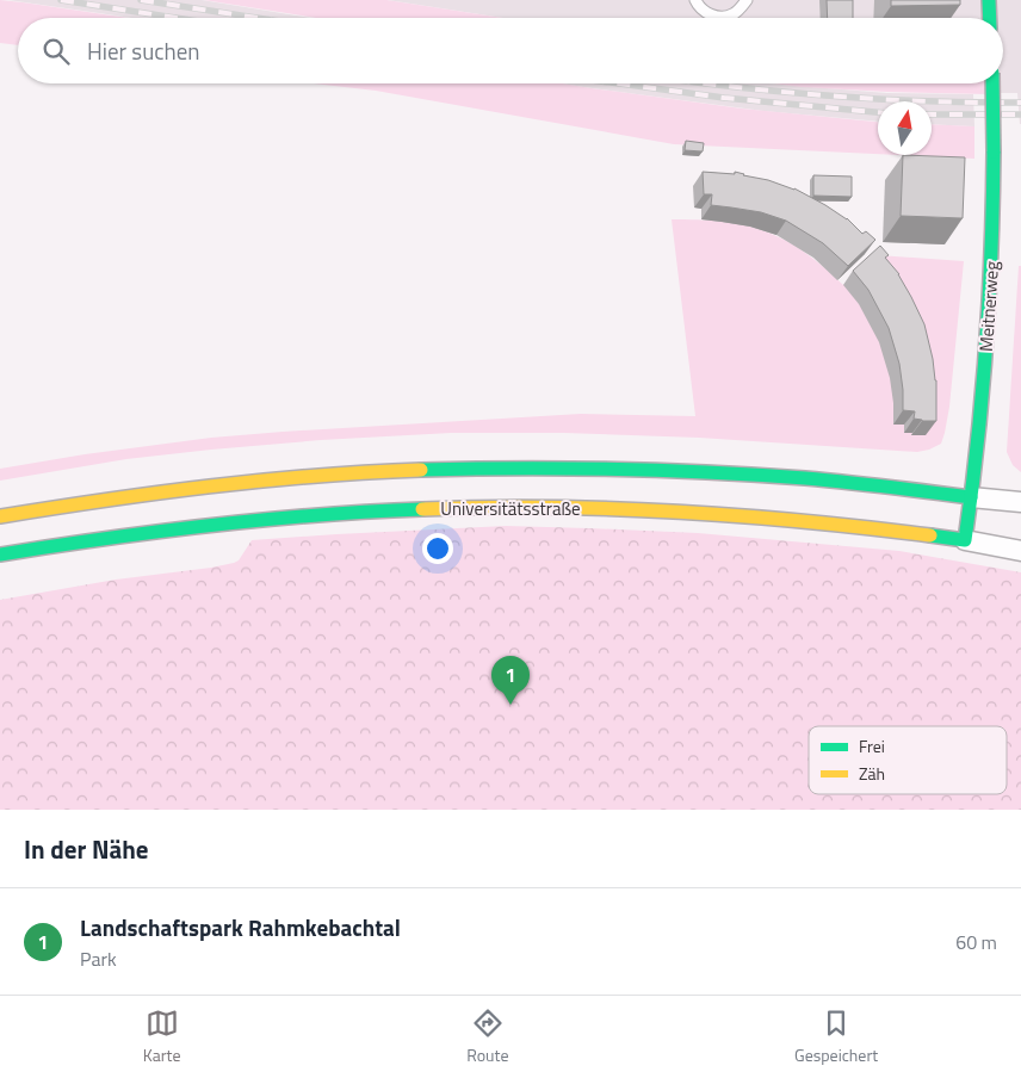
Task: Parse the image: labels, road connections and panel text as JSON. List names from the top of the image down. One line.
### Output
{"streets":{"street":["Meitnerweg","Universitätsstraße"]},"crossings":[["Meitnerweg","Universitätsstraße"]],"legend":["Frei","Zäh"],"north":"top","page":{"search":"Hier suchen","pins":"1","heading":"In der Nähe","list":[{"mark":"1","name":"Landschaftspark Rahmkebachtal","note":"Park","value":"60 m"}],"nav":["Karte","Route","Gespeichert"]}}
